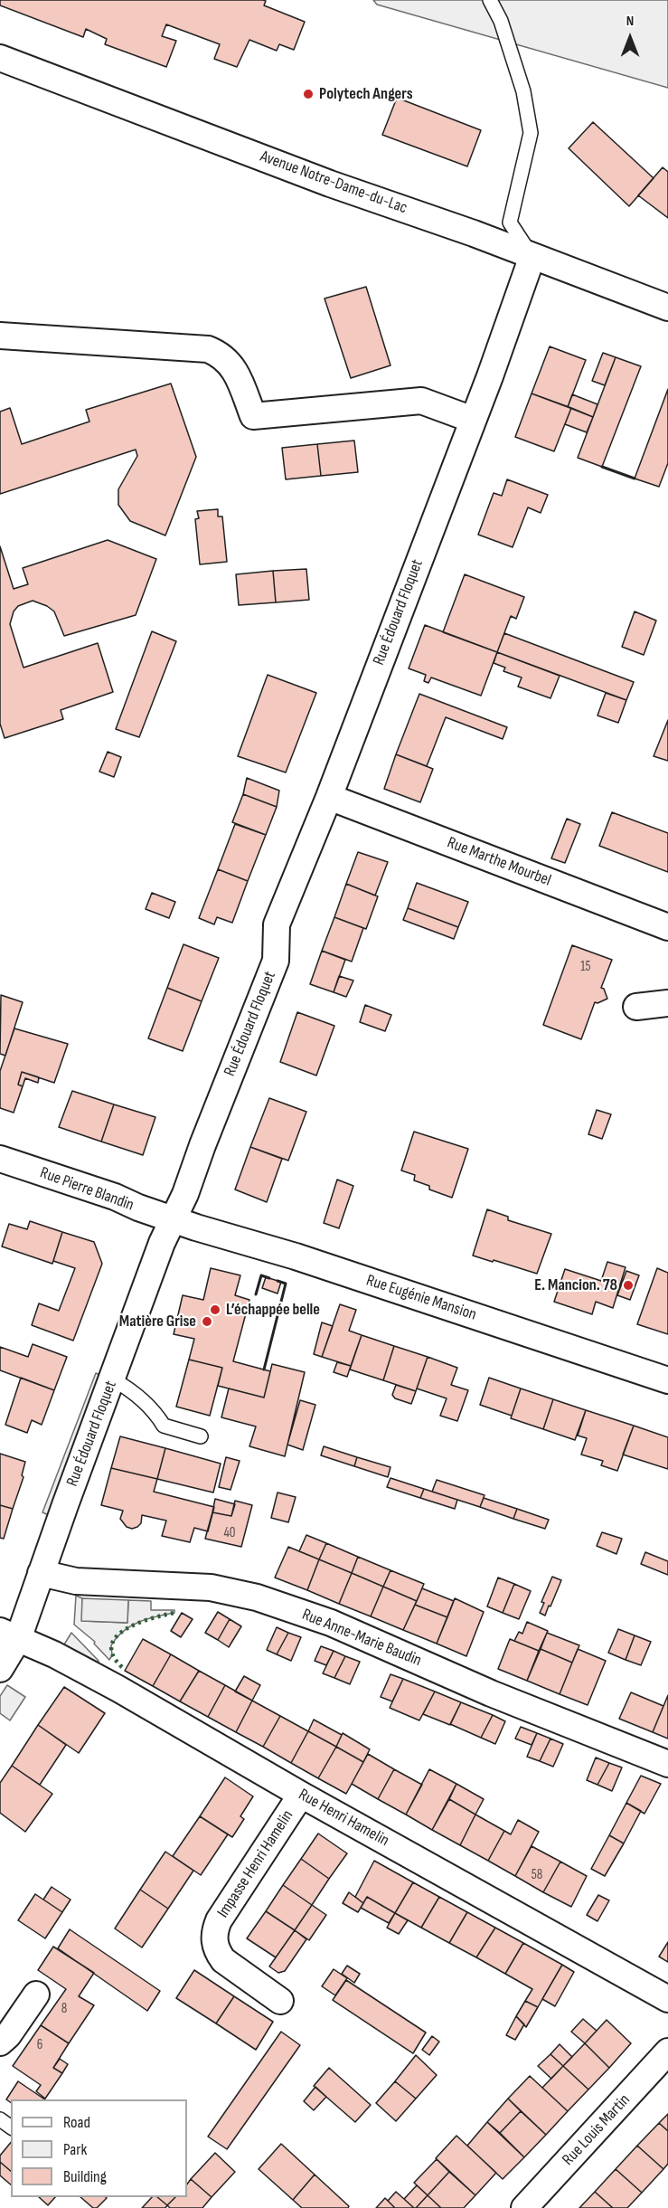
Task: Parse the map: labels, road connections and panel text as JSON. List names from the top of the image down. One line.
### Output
{"streets":{"street":["Avenue Notre-Dame-du-Lac","Rue Édouard Floquet","Rue Marthe Mourbel","Rue Pierre Blandin","Rue Eugénie Mansion","Rue Anne-Marie Baudin","Rue Henri Hamelin","Impasse Henri Hamelin","Rue Louis Martin"]},"crossings":[["Avenue Notre-Dame-du-Lac","Rue Édouard Floquet"],["Rue Édouard Floquet","Rue Marthe Mourbel"],["Rue Édouard Floquet","Rue Pierre Blandin"],["Rue Édouard Floquet","Rue Eugénie Mansion"],["Rue Édouard Floquet","Rue Anne-Marie Baudin"],["Rue Édouard Floquet","Rue Henri Hamelin"],["Rue Pierre Blandin","Rue Eugénie Mansion"],["Rue Henri Hamelin","Impasse Henri Hamelin"]],"places":["Polytech Angers","E. Mancion. 78","L’échappée belle","Matière Grise"],"house_numbers":["15","40","58","8","6"],"legend":["Road","Park","Building"],"north":"top"}
